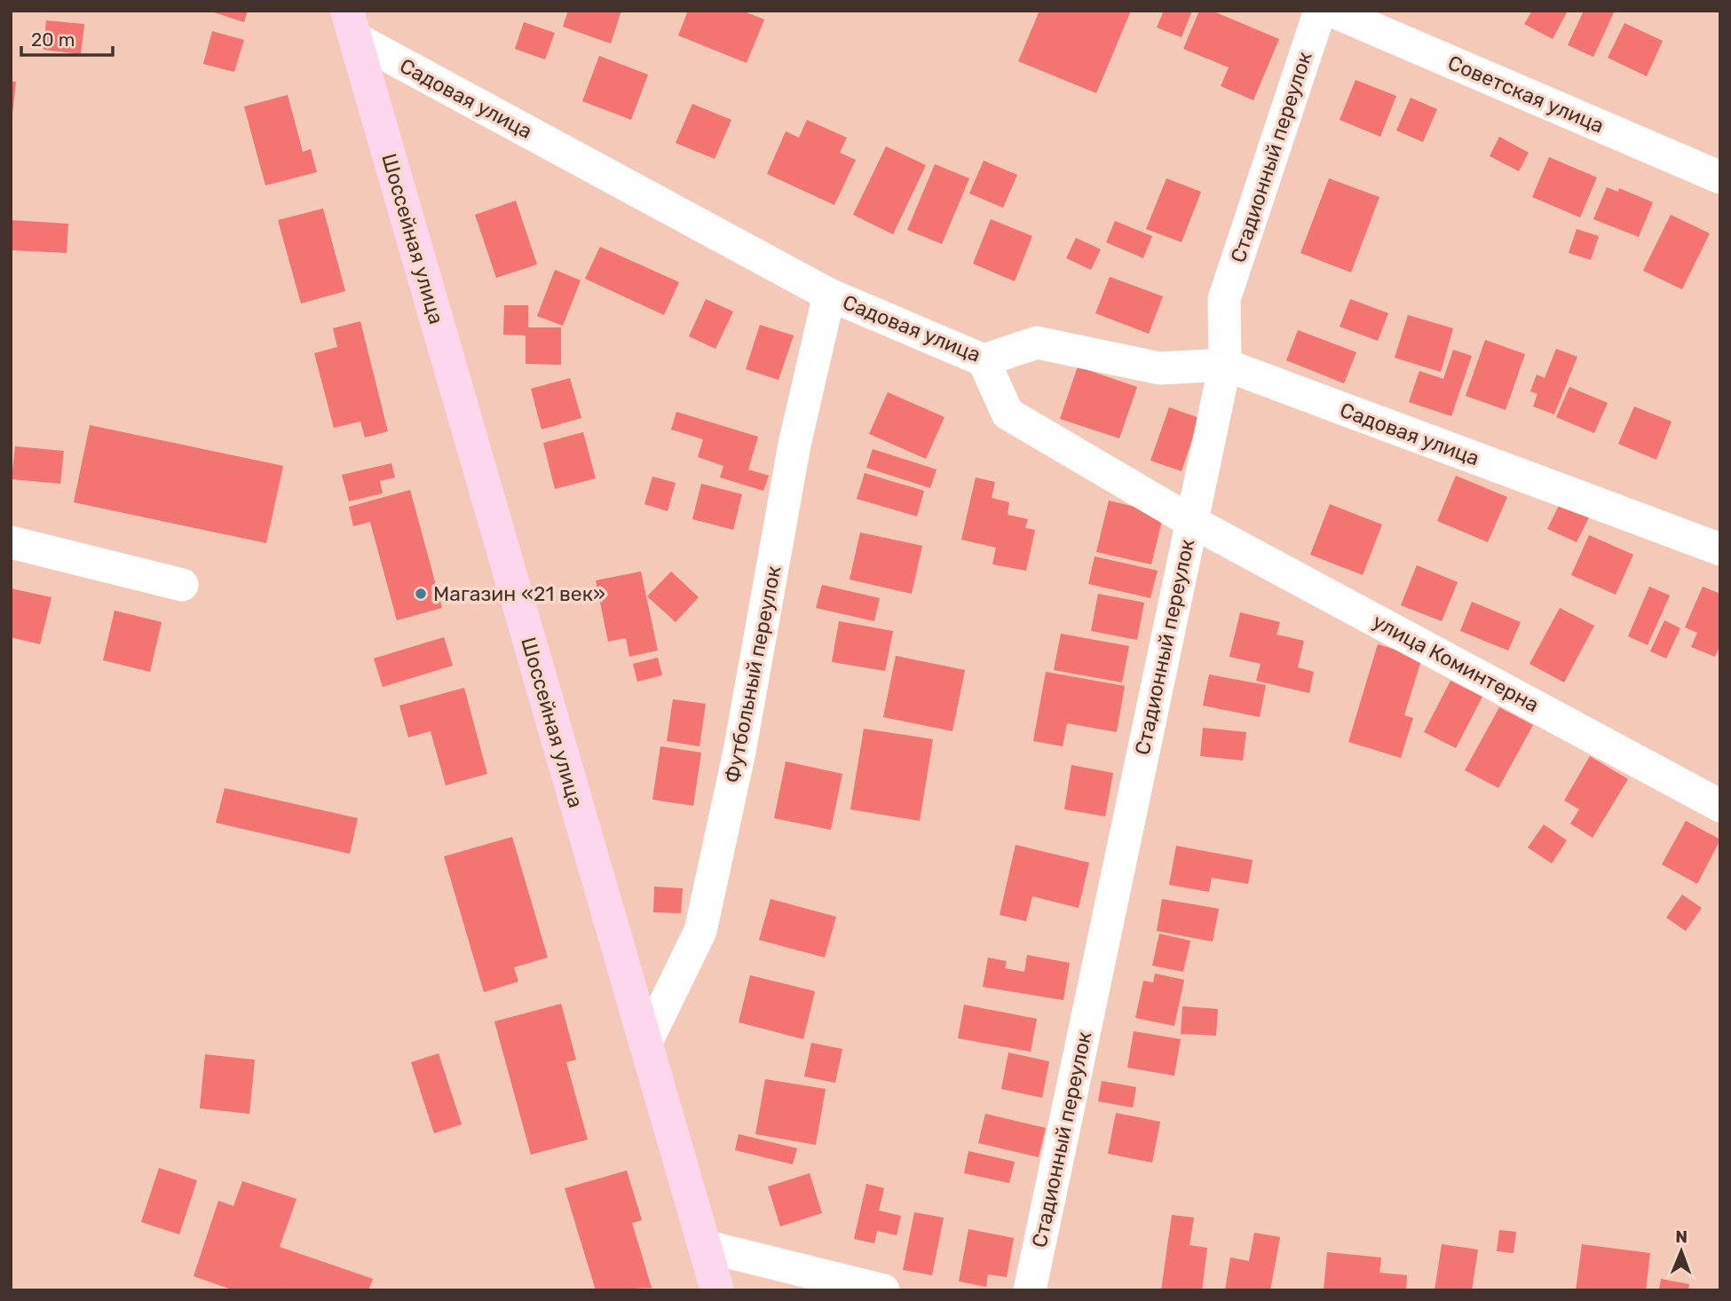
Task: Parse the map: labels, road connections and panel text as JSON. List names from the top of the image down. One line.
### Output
{"streets":{"street":["Советская улица","Садовая улица","Стадионный переулок","Шоссейная улица","улица Коминтерна","Футбольный переулок"]},"crossings":[["Садовая улица","Стадионный переулок"],["Садовая улица","Шоссейная улица"],["Садовая улица","улица Коминтерна"],["Садовая улица","Футбольный переулок"],["Стадионный переулок","улица Коминтерна"],["Шоссейная улица","Футбольный переулок"]],"places":["Магазин «21 век»"],"scale_bar":"20 m","north":"top"}
